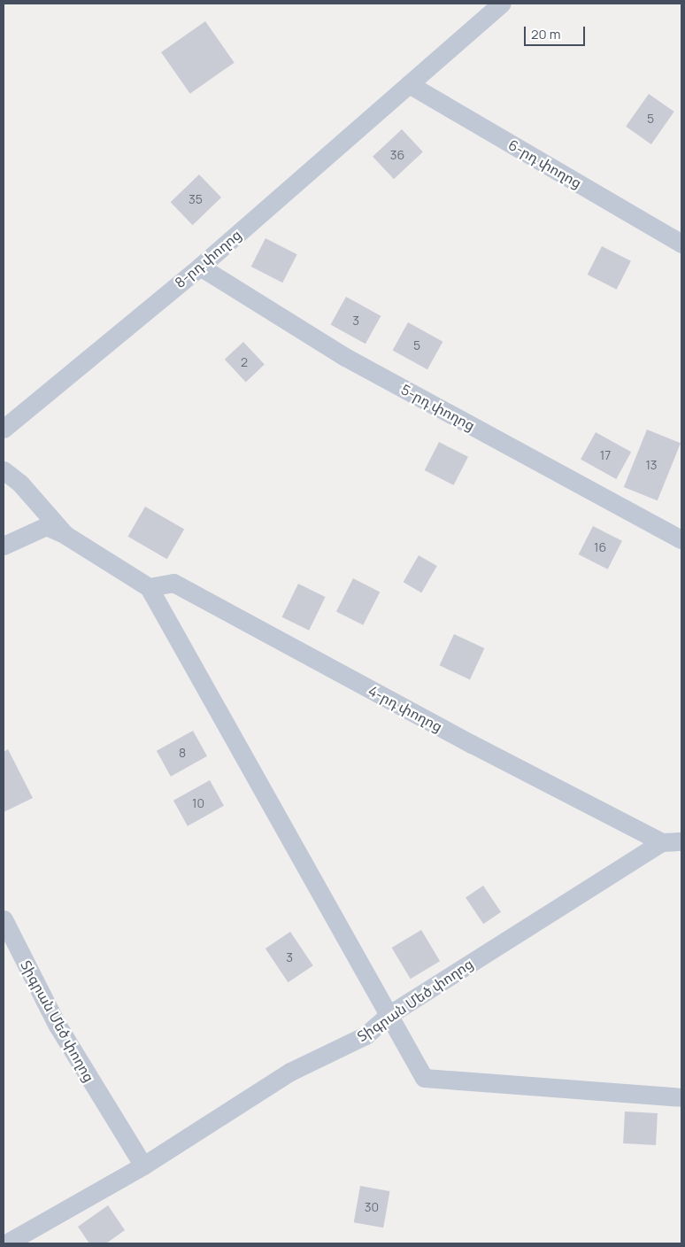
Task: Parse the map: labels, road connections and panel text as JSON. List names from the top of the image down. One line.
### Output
{"streets":{"street":["6-րդ փողոց","8-րդ փողոց","5-րդ փողոց","4-րդ փողոց","Տիգրան Մեծ փողոց"]},"crossings":[["6-րդ փողոց","8-րդ փողոց"],["8-րդ փողոց","5-րդ փողոց"],["4-րդ փողոց","Տիգրան Մեծ փողոց"]],"house_numbers":["5","36","35","3","5","2","17","13","16","8","10","3","30"],"scale_bar":"20 m"}
